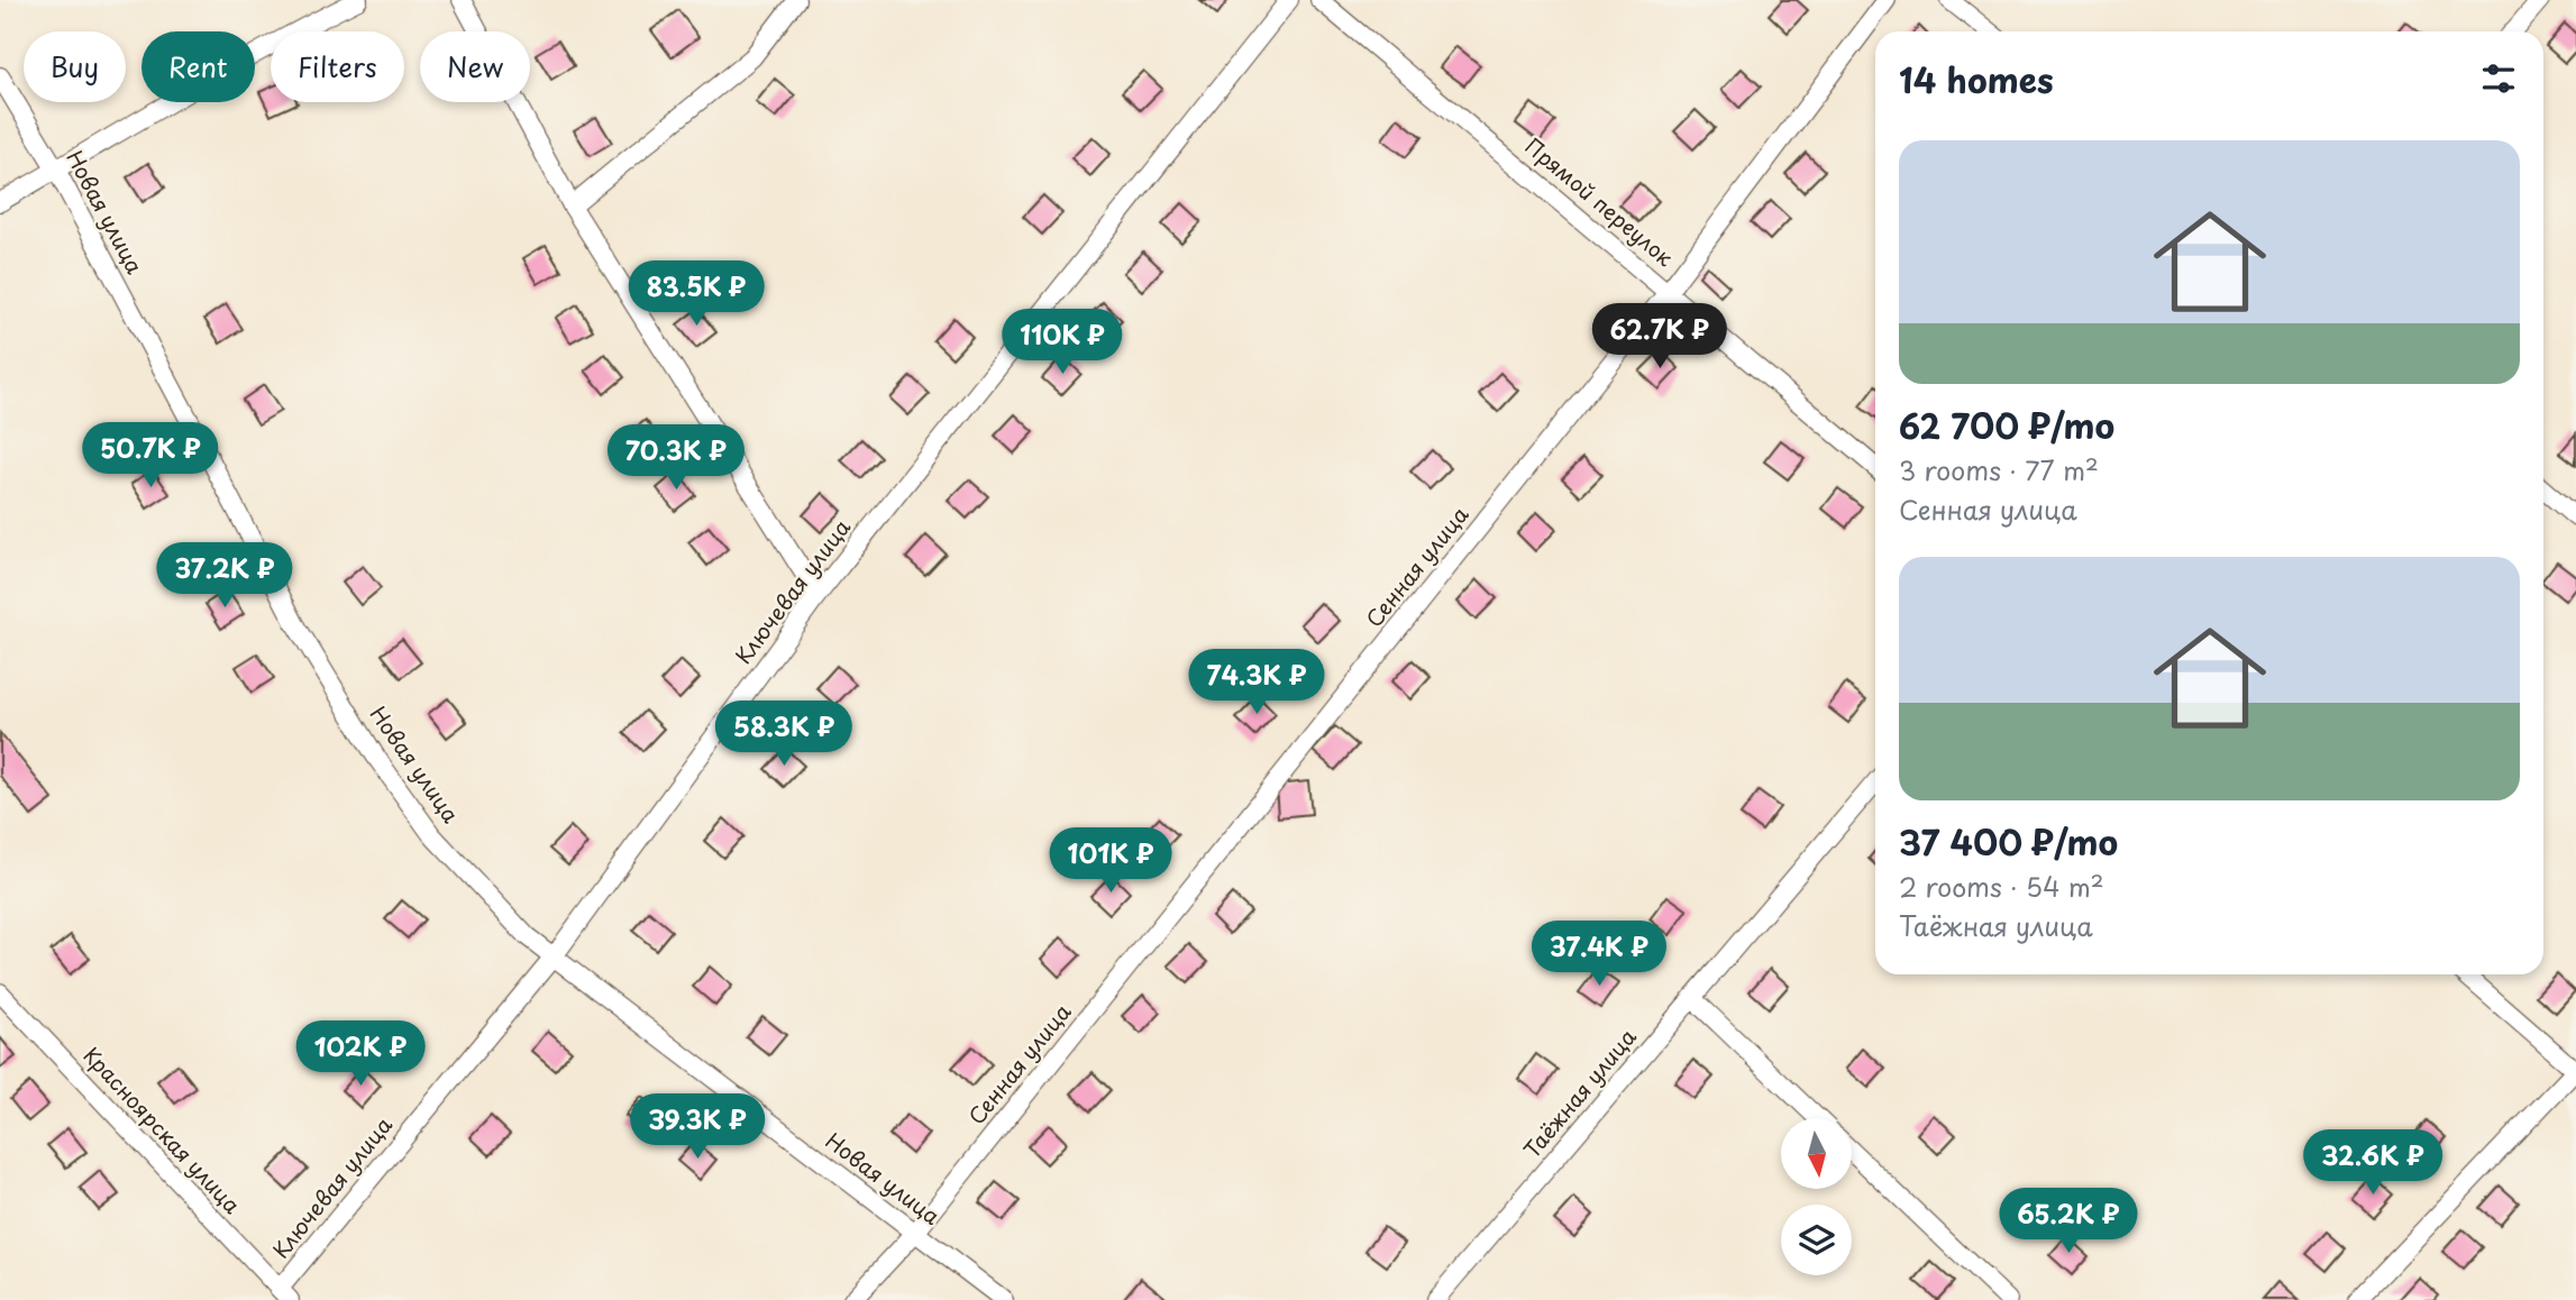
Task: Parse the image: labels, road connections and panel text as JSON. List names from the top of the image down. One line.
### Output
{"streets":{"street":["Прямой переулок","Новая улица","Сенная улица","Ключевая улица","Таёжная улица","Красноярская улица"]},"crossings":[["Прямой переулок","Сенная улица"],["Новая улица","Сенная улица"],["Новая улица","Ключевая улица"],["Ключевая улица","Красноярская улица"]],"north":"bottom","page":{"chip":["Buy","Rent","Filters","New"],"heading":"14 homes","list":[{"name":"62 700 ₽/mo","note":"3 rooms · 77 m² · Сенная улица"},{"name":"37 400 ₽/mo","note":"2 rooms · 54 m² · Таёжная улица"}],"price":["83.5K ₽","62.7K ₽","110K ₽","50.7K ₽","70.3K ₽","37.2K ₽","74.3K ₽","58.3K ₽","101K ₽","37.4K ₽","102K ₽","39.3K ₽","32.6K ₽","65.2K ₽"]}}
